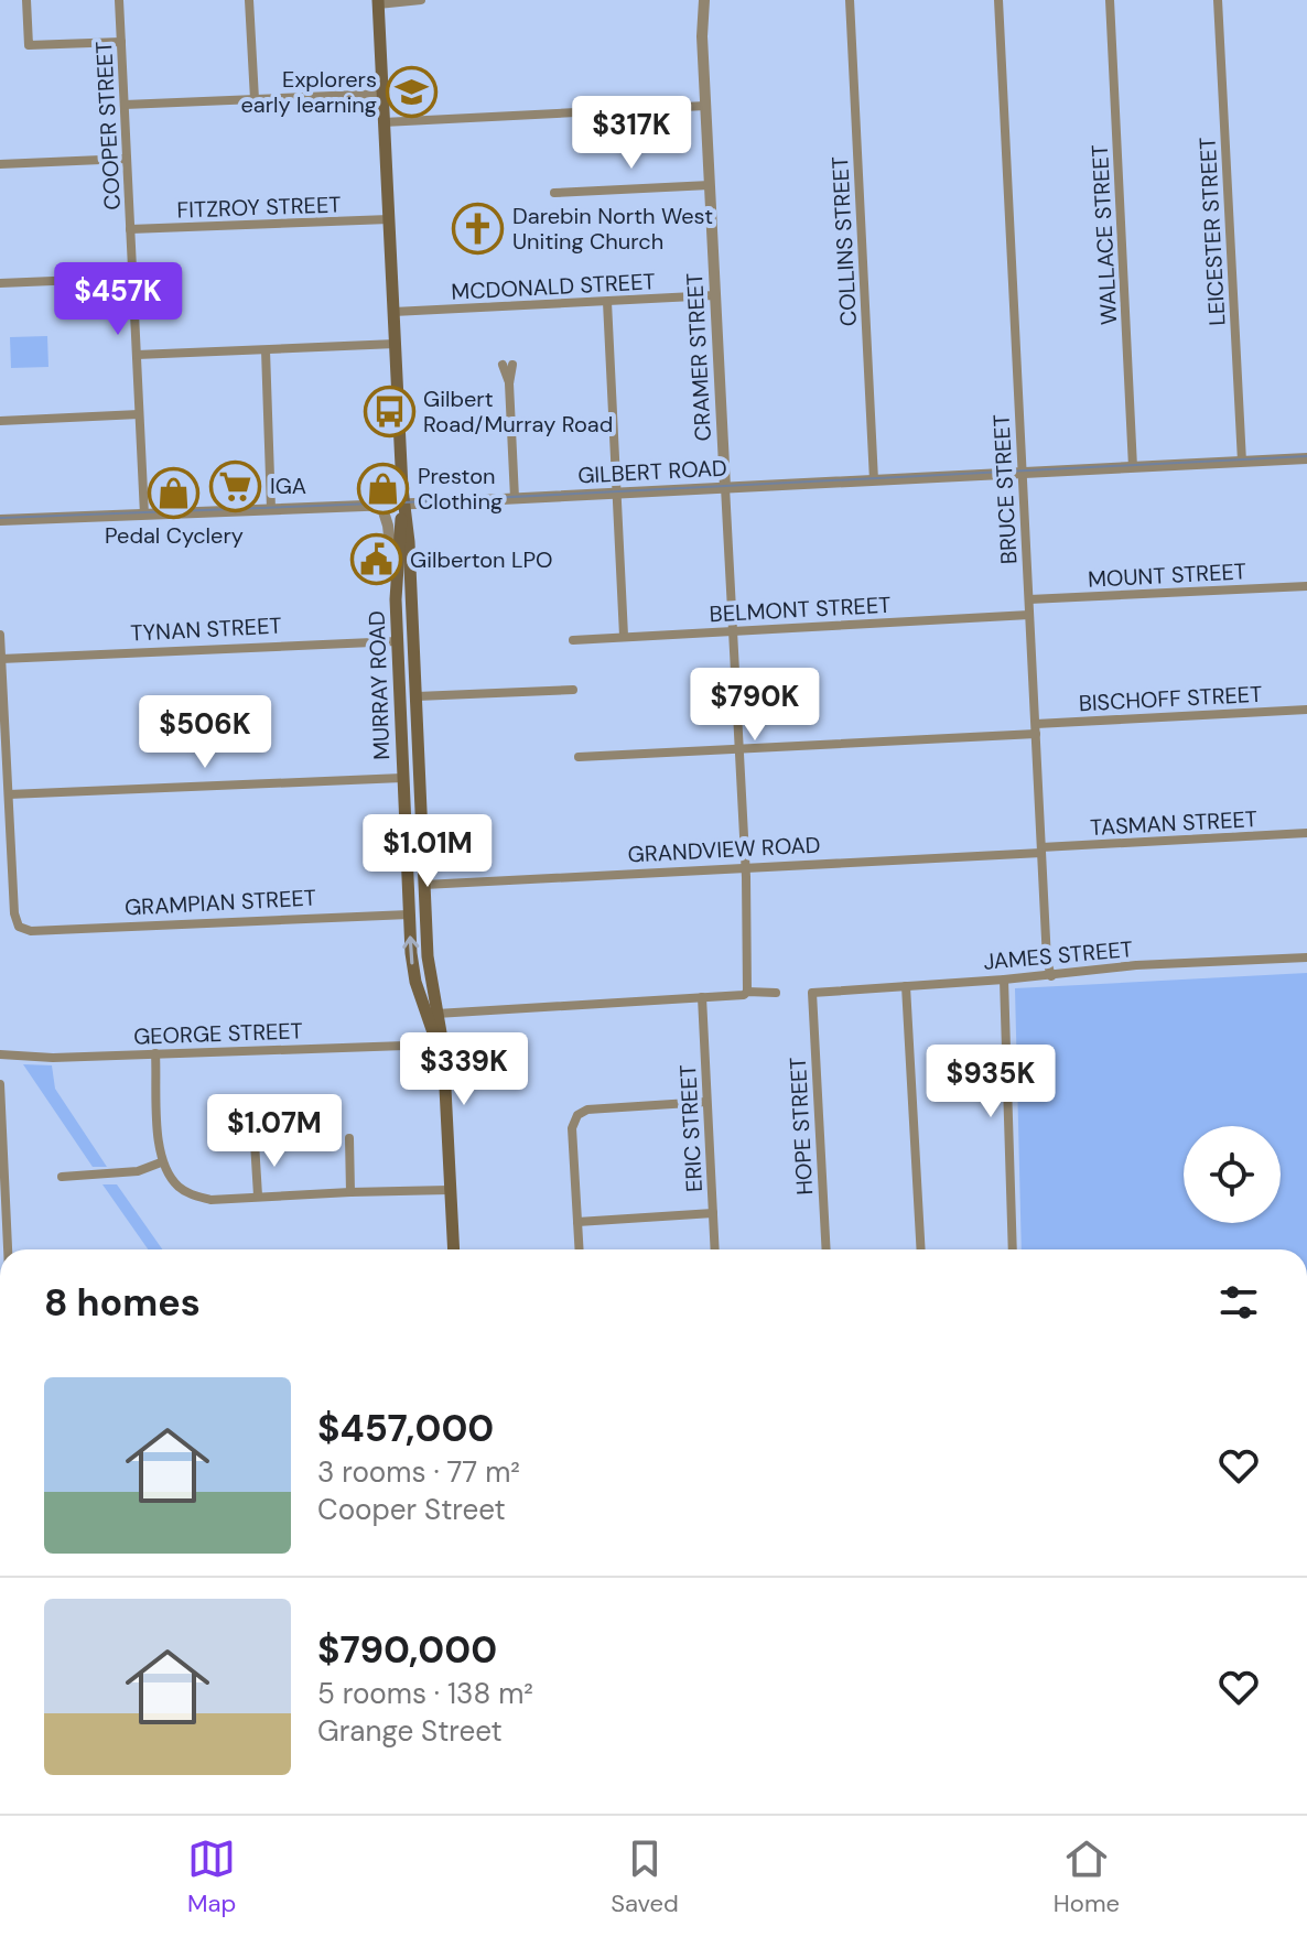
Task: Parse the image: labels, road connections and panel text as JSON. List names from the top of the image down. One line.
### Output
{"streets":{"main road":["TYNAN STREET","MURRAY ROAD","GRANDVIEW ROAD","GRAMPIAN STREET"],"street":["COOPER STREET","FITZROY STREET","LEICESTER STREET","WALLACE STREET","COLLINS STREET","MCDONALD STREET","CRAMER STREET","GILBERT ROAD","BRUCE STREET","MOUNT STREET","BELMONT STREET","BISCHOFF STREET","TASMAN STREET","JAMES STREET","GEORGE STREET","HOPE STREET","ERIC STREET"]},"crossings":[["COOPER STREET","FITZROY STREET"],["COOPER STREET","GILBERT ROAD"],["FITZROY STREET","MURRAY ROAD"],["LEICESTER STREET","GILBERT ROAD"],["WALLACE STREET","GILBERT ROAD"],["COLLINS STREET","GILBERT ROAD"],["MCDONALD STREET","CRAMER STREET"],["MCDONALD STREET","MURRAY ROAD"],["CRAMER STREET","GILBERT ROAD"],["CRAMER STREET","BELMONT STREET"],["CRAMER STREET","BISCHOFF STREET"],["CRAMER STREET","GRANDVIEW ROAD"],["GILBERT ROAD","BRUCE STREET"],["GILBERT ROAD","MURRAY ROAD"],["BRUCE STREET","MOUNT STREET"],["BRUCE STREET","BELMONT STREET"],["BRUCE STREET","BISCHOFF STREET"],["BRUCE STREET","TASMAN STREET"],["BRUCE STREET","GRANDVIEW ROAD"],["BRUCE STREET","JAMES STREET"],["TYNAN STREET","MURRAY ROAD"],["MURRAY ROAD","GRANDVIEW ROAD"],["MURRAY ROAD","GRAMPIAN STREET"],["MURRAY ROAD","GEORGE STREET"],["TASMAN STREET","GRANDVIEW ROAD"],["JAMES STREET","HOPE STREET"]],"places":{"school or university":["Explorers early learning"],"church":["Darebin North West Uniting Church"],"bus stop":["Gilbert Road/Murray Road"],"supermarket":["IGA"],"shop":["Preston Clothing","Pedal Cyclery"],"public building":["Gilberton LPO"]},"page":{"price":["$317K","$457K","$790K","$506K","$1.01M","$339K","$935K","$1.07M"],"heading":"8 homes","list":[{"name":"$457,000","note":"3 rooms · 77 m² · Cooper Street"},{"name":"$790,000","note":"5 rooms · 138 m² · Grange Street"}],"tabs":["Map","Saved","Home"]}}
